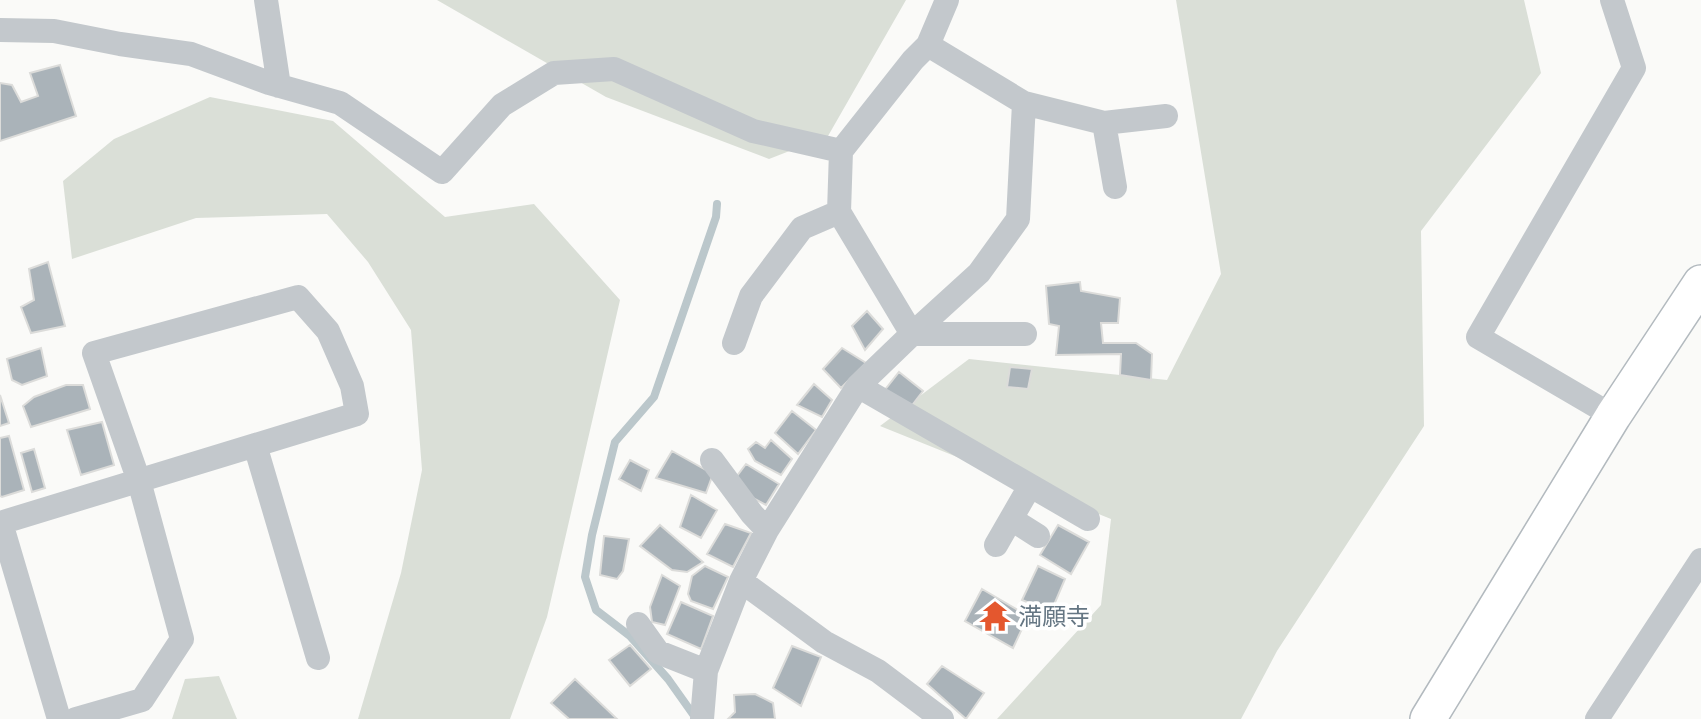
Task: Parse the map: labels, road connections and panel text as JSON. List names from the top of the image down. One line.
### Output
{"places":{"temple":["満願寺"]}}
